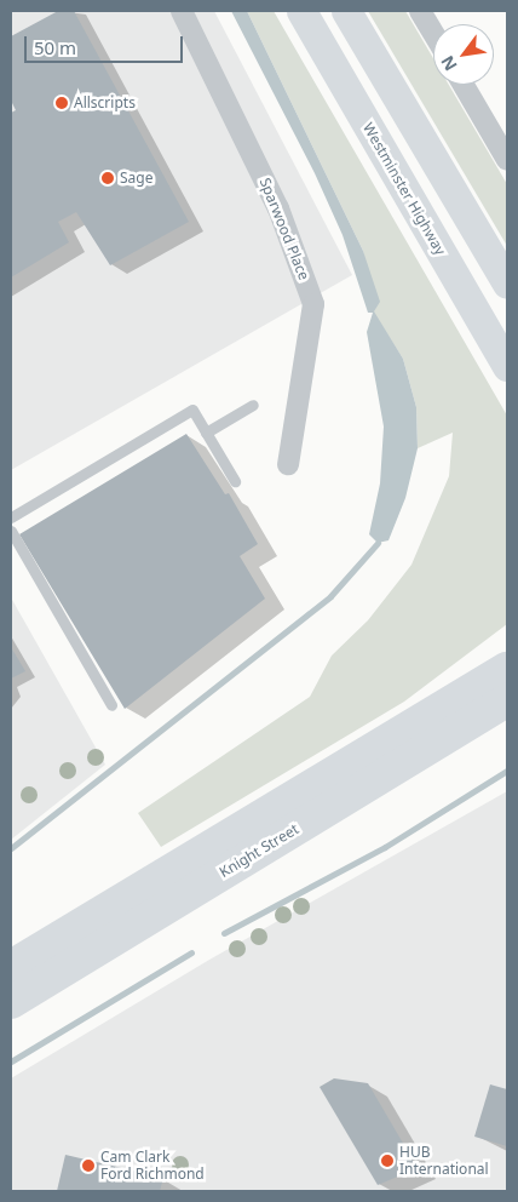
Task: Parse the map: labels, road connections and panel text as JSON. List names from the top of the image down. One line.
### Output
{"streets":{"highway":["Knight Street"],"main road":["Westminster Highway"],"street":["Sparwood Place"]},"places":["Allscripts","Sage","HUB International","Cam Clark Ford Richmond"],"scale_bar":"50 m","north":"bottom left"}
